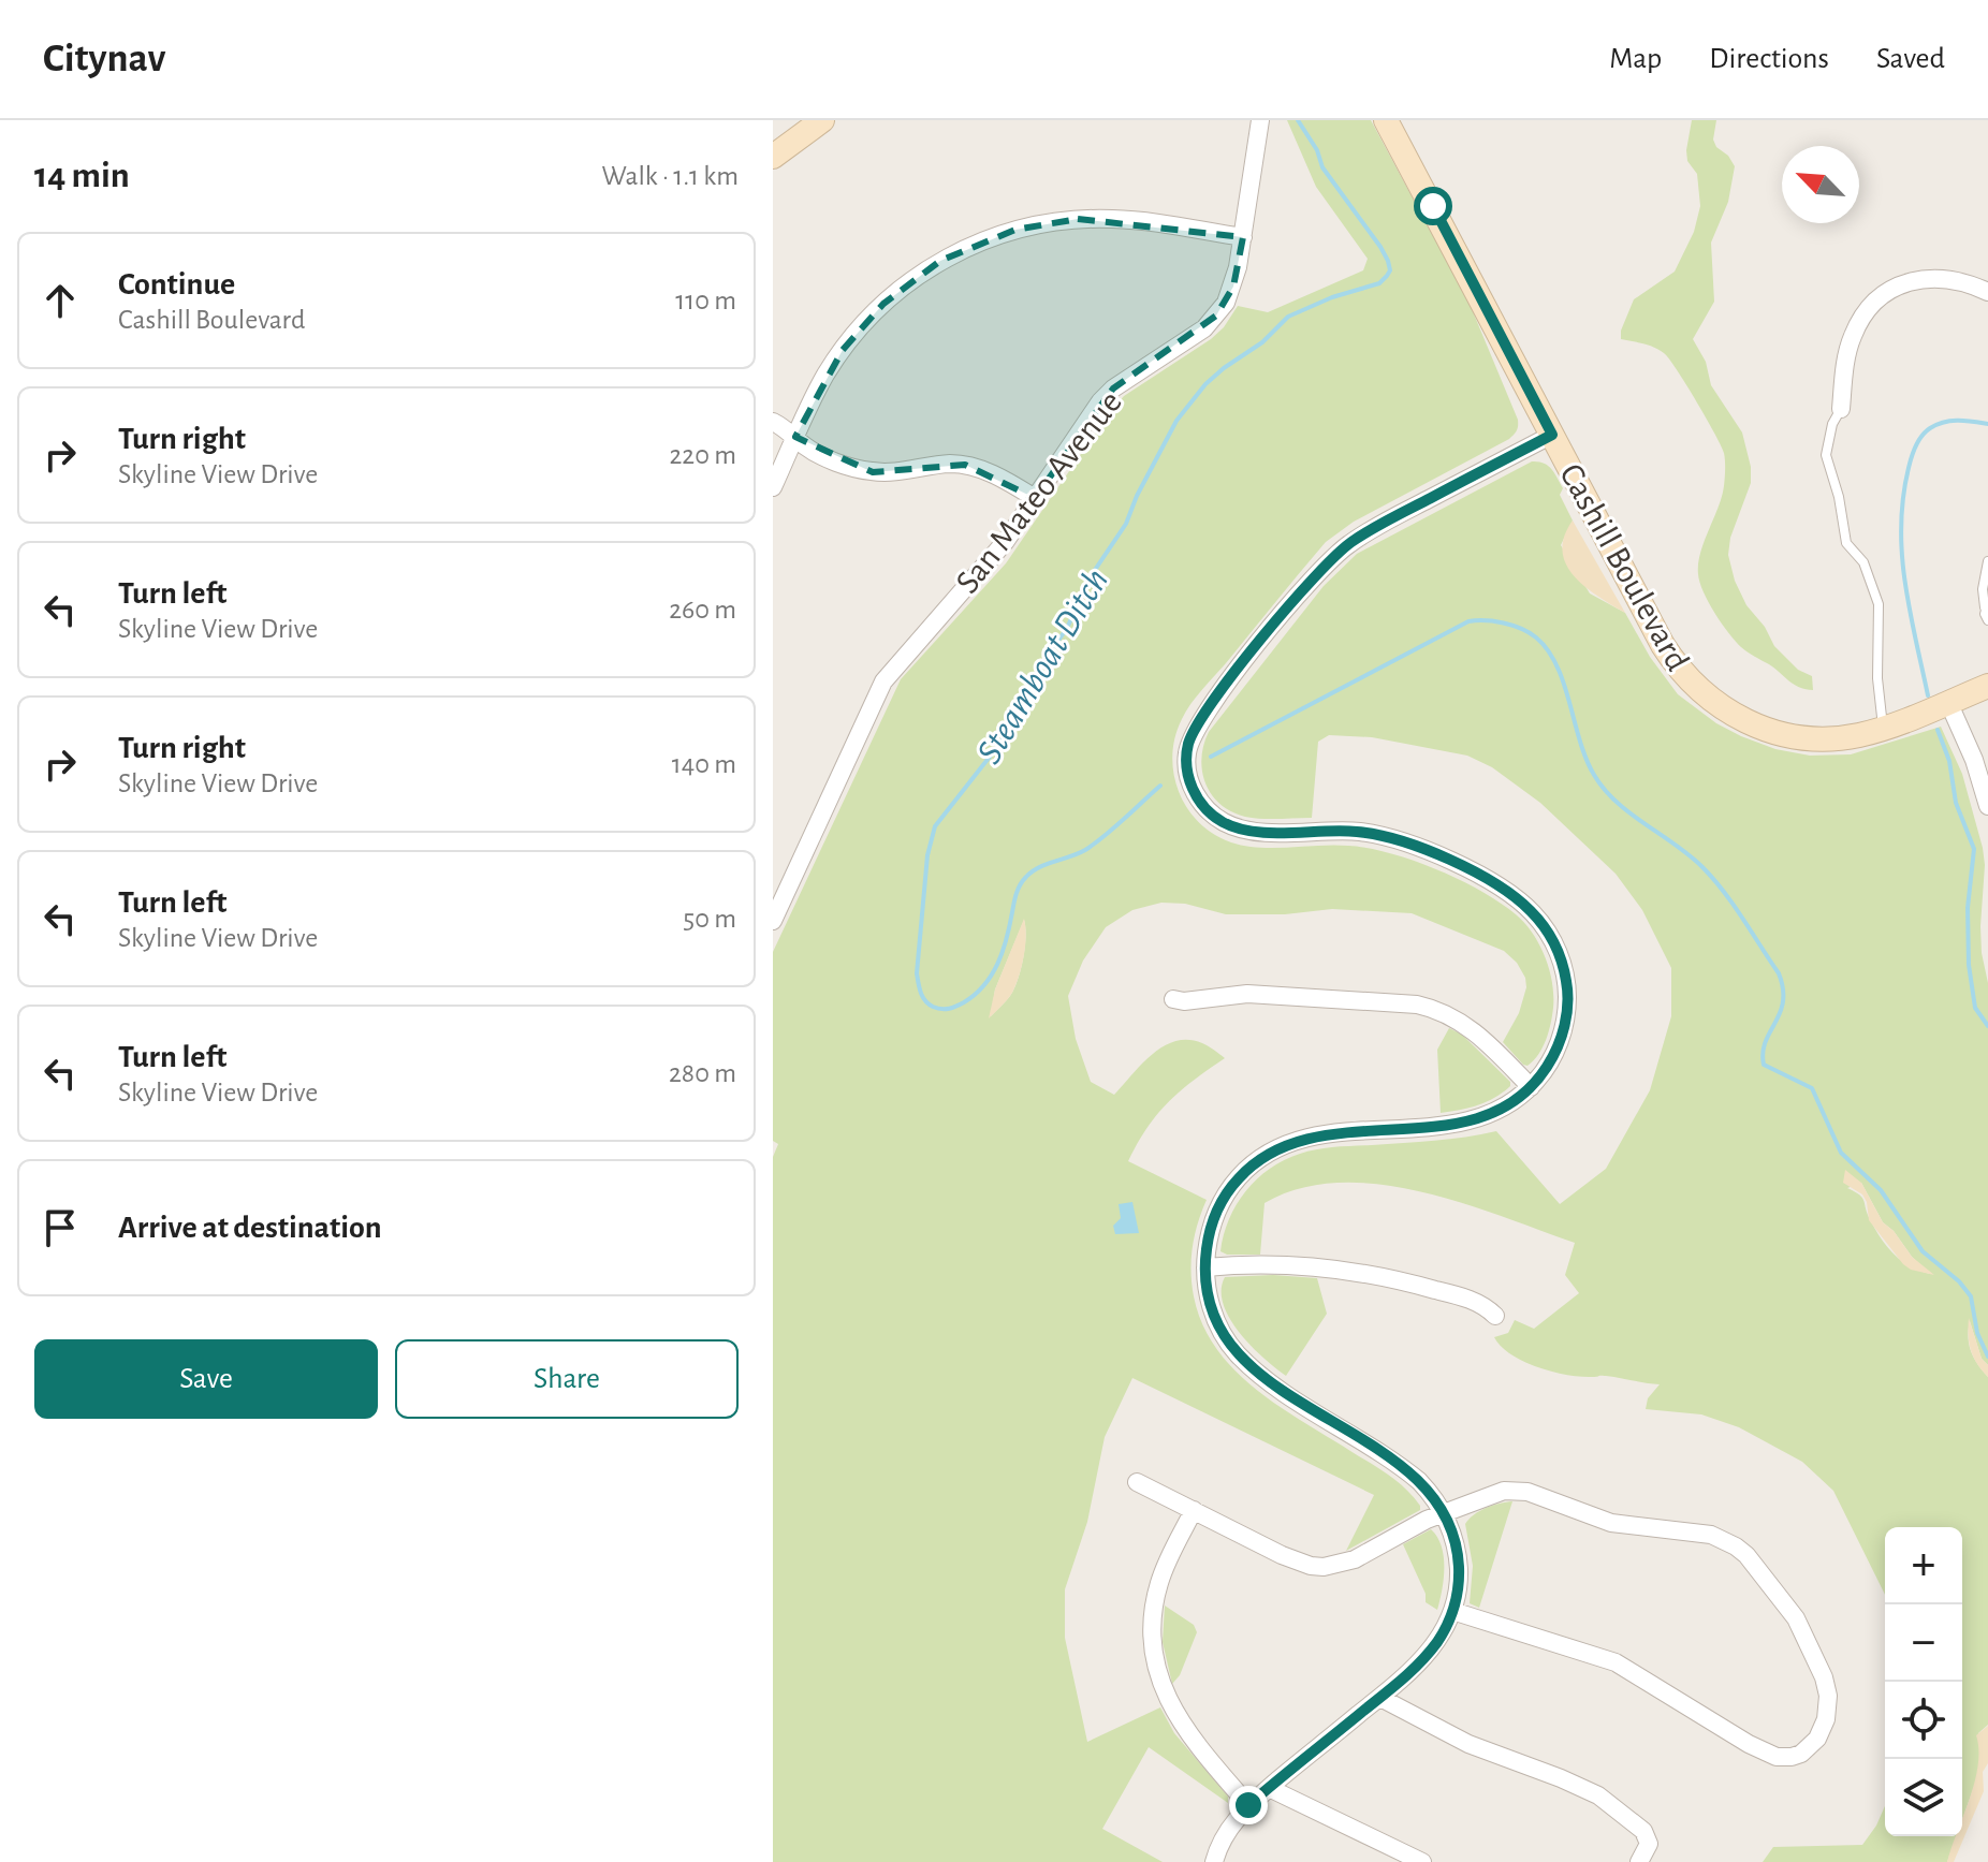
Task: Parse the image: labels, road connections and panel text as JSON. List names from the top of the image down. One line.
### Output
{"streets":{"street":["San Mateo Avenue","Cashill Boulevard"]},"water":["Steamboat Ditch"],"north":"top left","page":{"header":"Citynav","nav":["Map","Directions","Saved"],"heading":["14 min","Walk · 1.1 km"],"list":[["Continue","Cashill Boulevard","110 m"],["Turn right","Skyline View Drive","220 m"],["Turn left","Skyline View Drive","260 m"],["Turn right","Skyline View Drive","140 m"],["Turn left","Skyline View Drive","50 m"],["Turn left","Skyline View Drive","280 m"],"Arrive at destination"],"buttons":["Save","Share"],"map_buttons":["+","−"]}}
